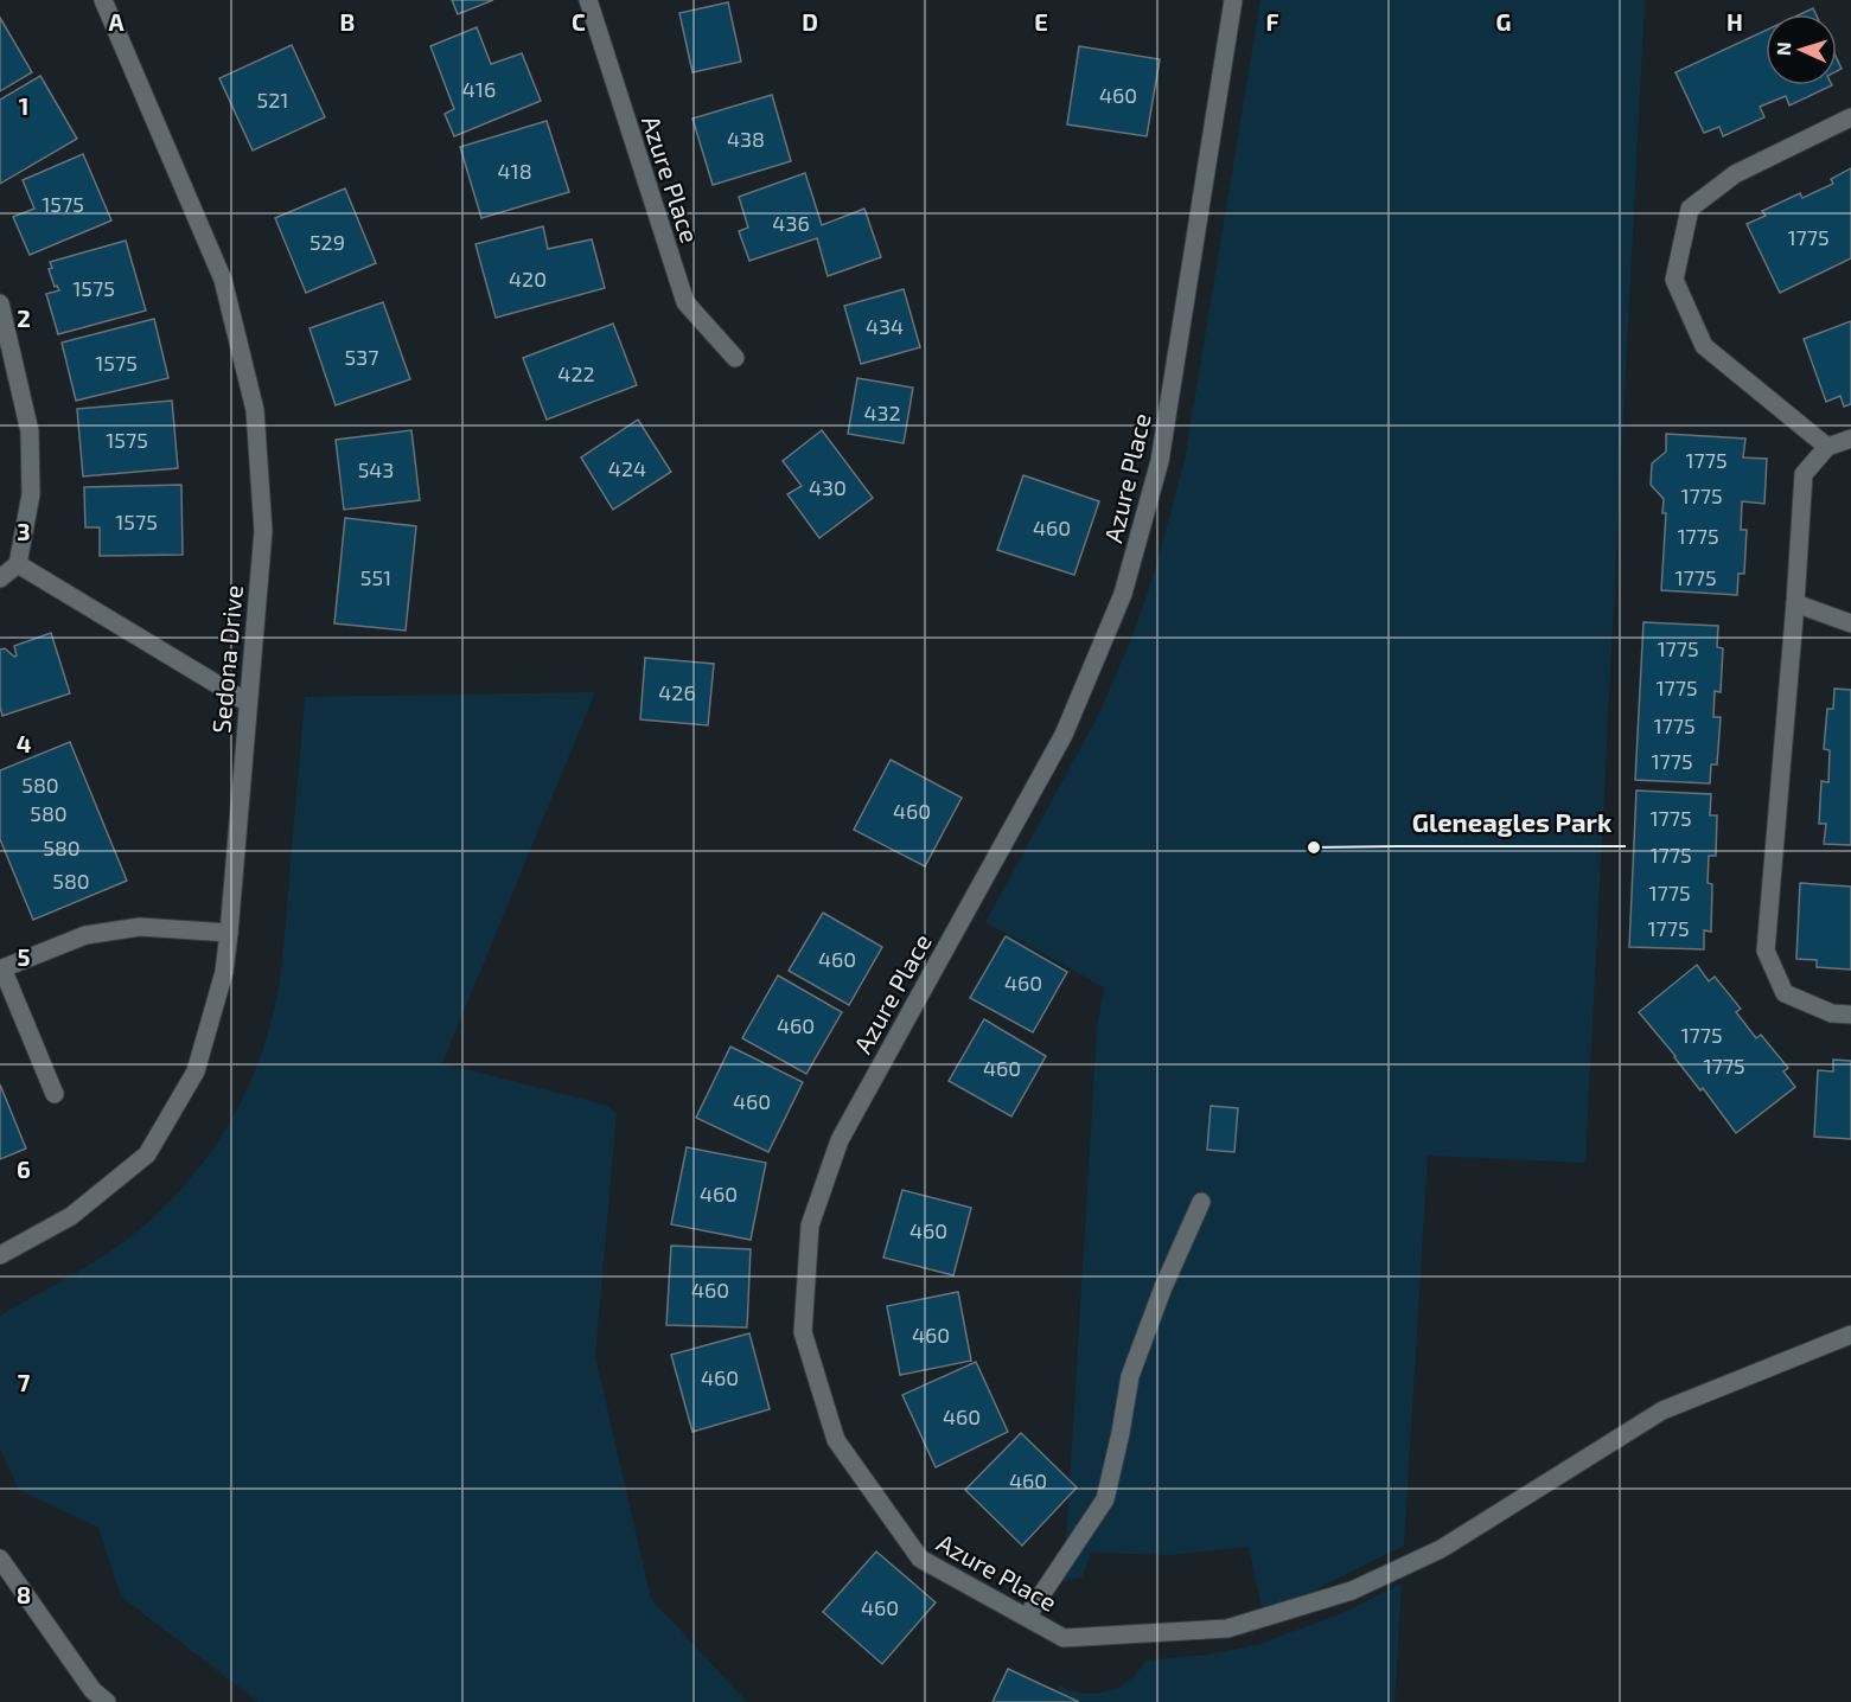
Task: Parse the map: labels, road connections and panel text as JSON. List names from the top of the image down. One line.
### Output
{"streets":{"street":["Azure Place","Sedona Drive"]},"places":["Gleneagles Park"],"house_numbers":["416","460","521","438","418","1575","436","1775","529","420","1575","434","537","1575","422","432","1575","1775","424","543","430","1775","1575","460","1775","551","1775","1775","1775","426","1775","1775","580","460","580","1775","580","1775","580","1775","1775","460","460","460","1775","1775","460","460","460","460","460","460","460","460","460","460"],"north":"left","grid":{"columns":["A","B","C","D","E","F","G","H"],"rows":["1","2","3","4","5","6","7","8"]}}
